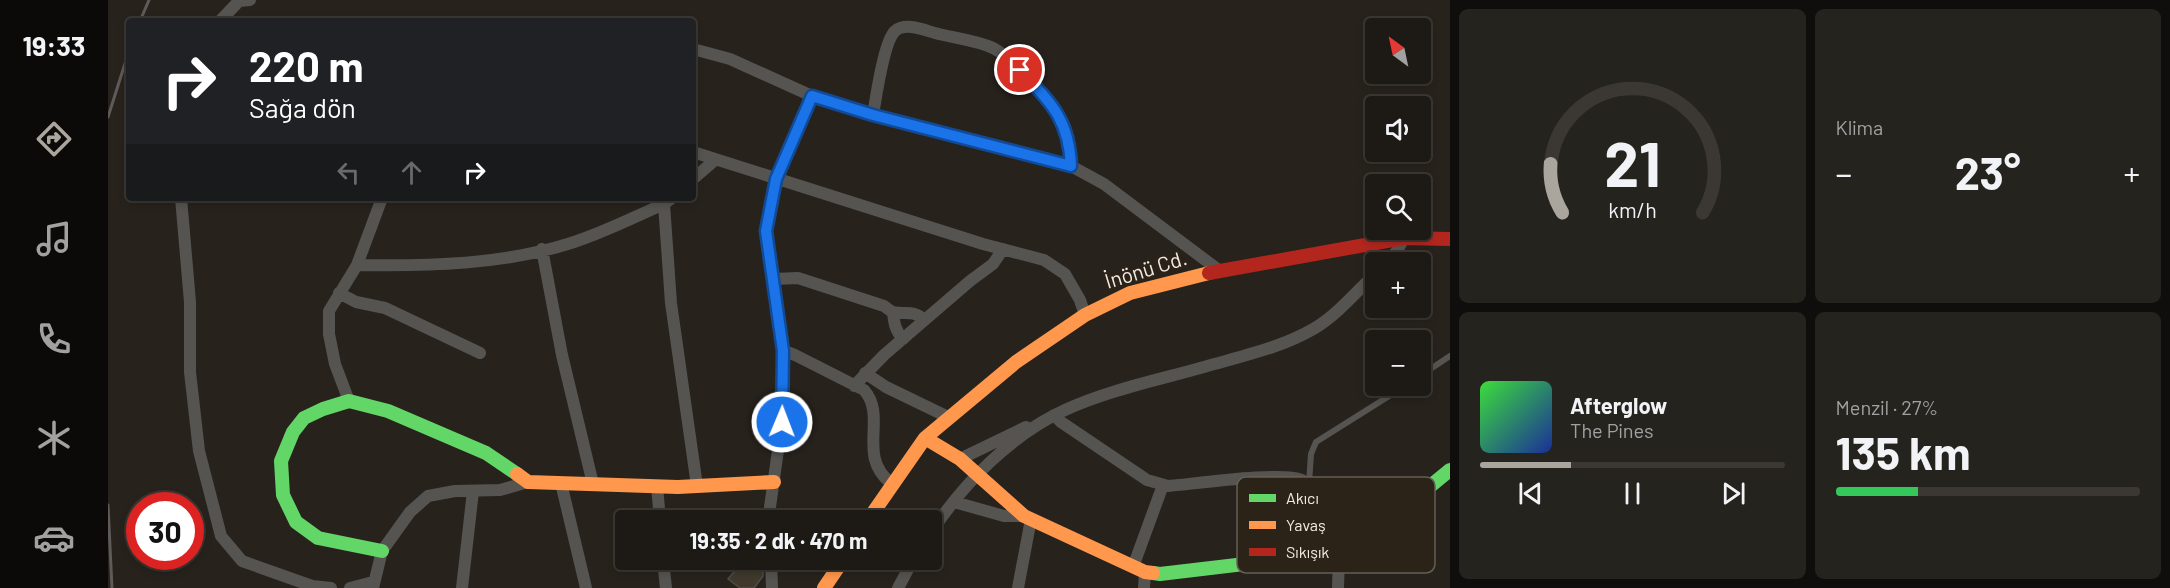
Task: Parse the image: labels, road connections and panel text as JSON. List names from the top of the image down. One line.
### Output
{"streets":{"street":["İnönü Cd."]},"legend":["Akıcı","Yavaş","Sıkışık"],"north":"top left","page":{"tabs":"19:33","tile":["Klima",["Menzil · 27%","135 km"]],"map_buttons":["+","−"],"turn":["220 m","Sağa dön"],"heat":["−","23°","+"],"song":["Afterglow","The Pines"],"limit":"30","trip":"19:35 · 2 dk · 470 m","gauge":["21","km/h"]}}
